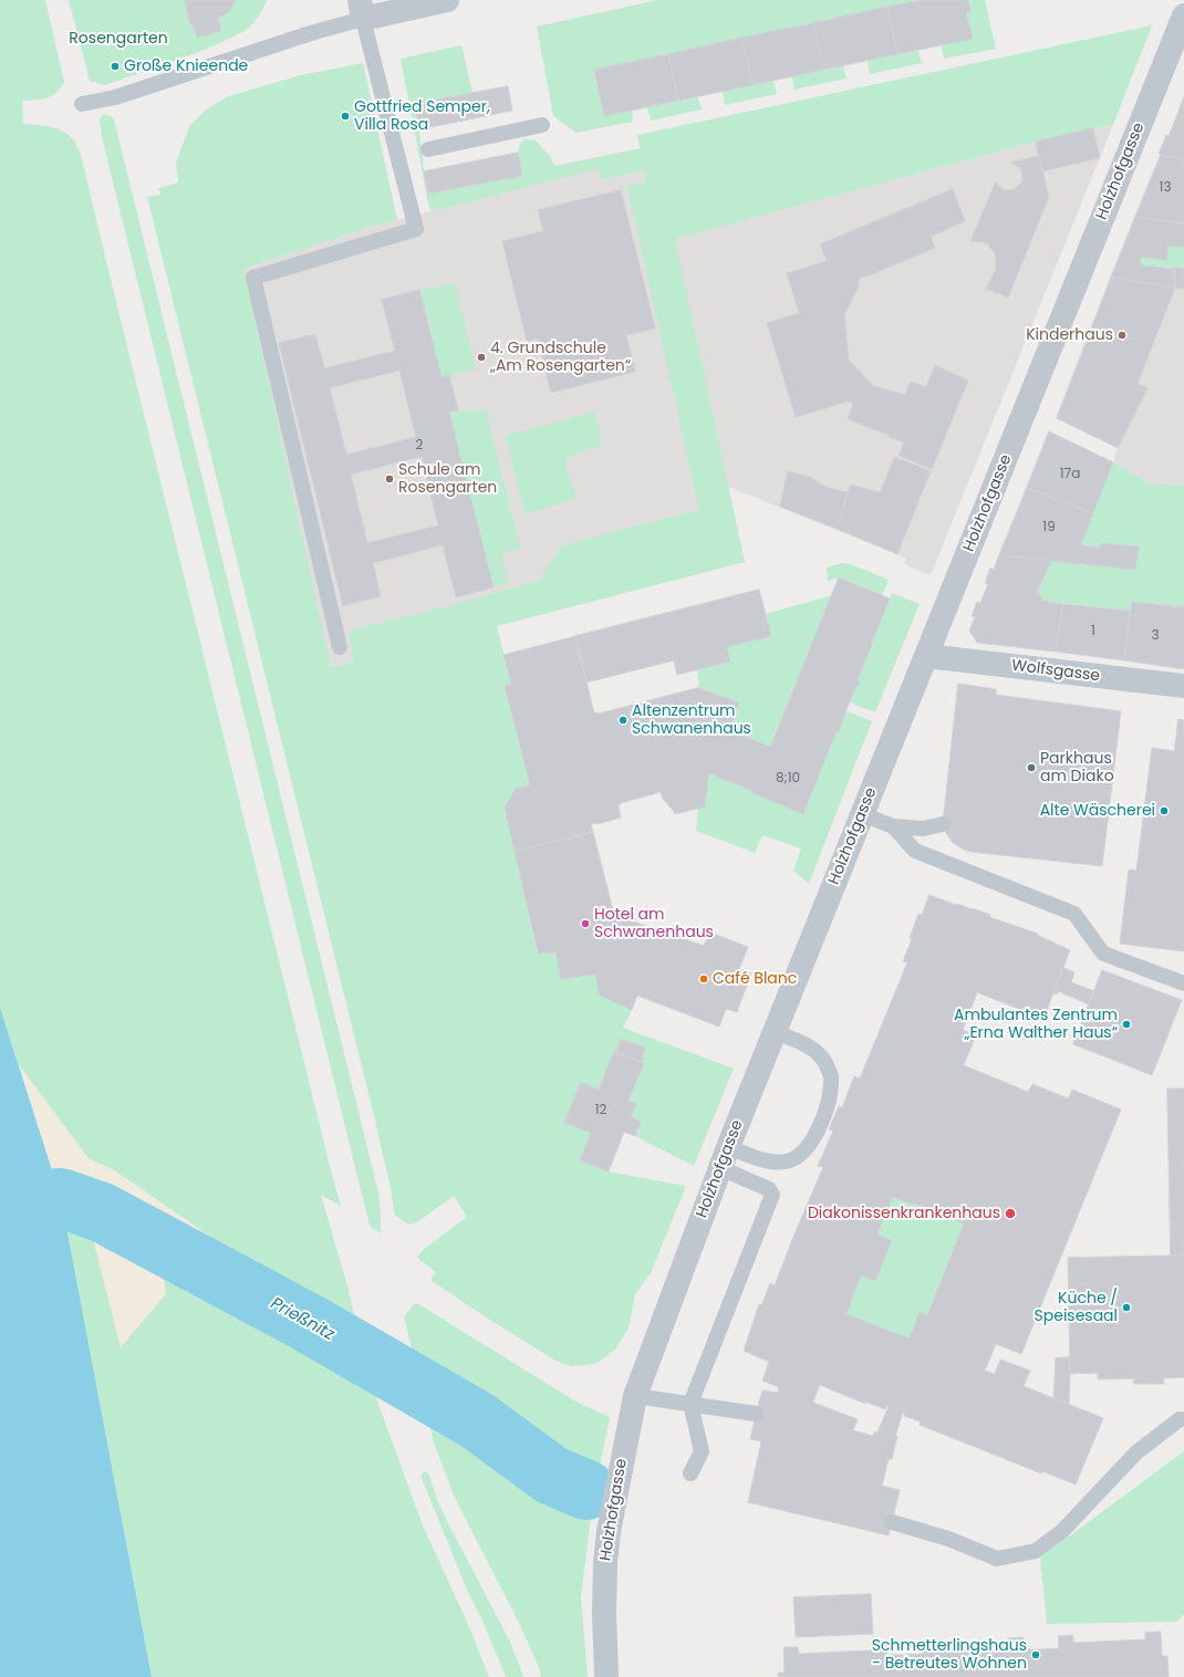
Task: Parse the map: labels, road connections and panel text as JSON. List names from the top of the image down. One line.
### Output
{"streets":{"street":["Holzhofgasse","Wolfsgasse"]},"crossings":[["Holzhofgasse","Wolfsgasse"]],"water":["Prießnitz"],"parks":["Rosengarten"],"places":["Große Knieende","Gottfried Semper, Villa Rosa","Kinderhaus","4. Grundschule „Am Rosengarten“","Schule am Rosengarten","Altenzentrum Schwanenhaus","Parkhaus am Diako","Alte Wäscherei","Hotel am Schwanenhaus","Café Blanc","Ambulantes Zentrum „Erna Walther Haus“","Diakonissenkrankenhaus","Küche / Speisesaal","Schmetterlingshaus - Betreutes Wohnen"],"house_numbers":["13","2","17a","19","1","3","8;10","12"]}
